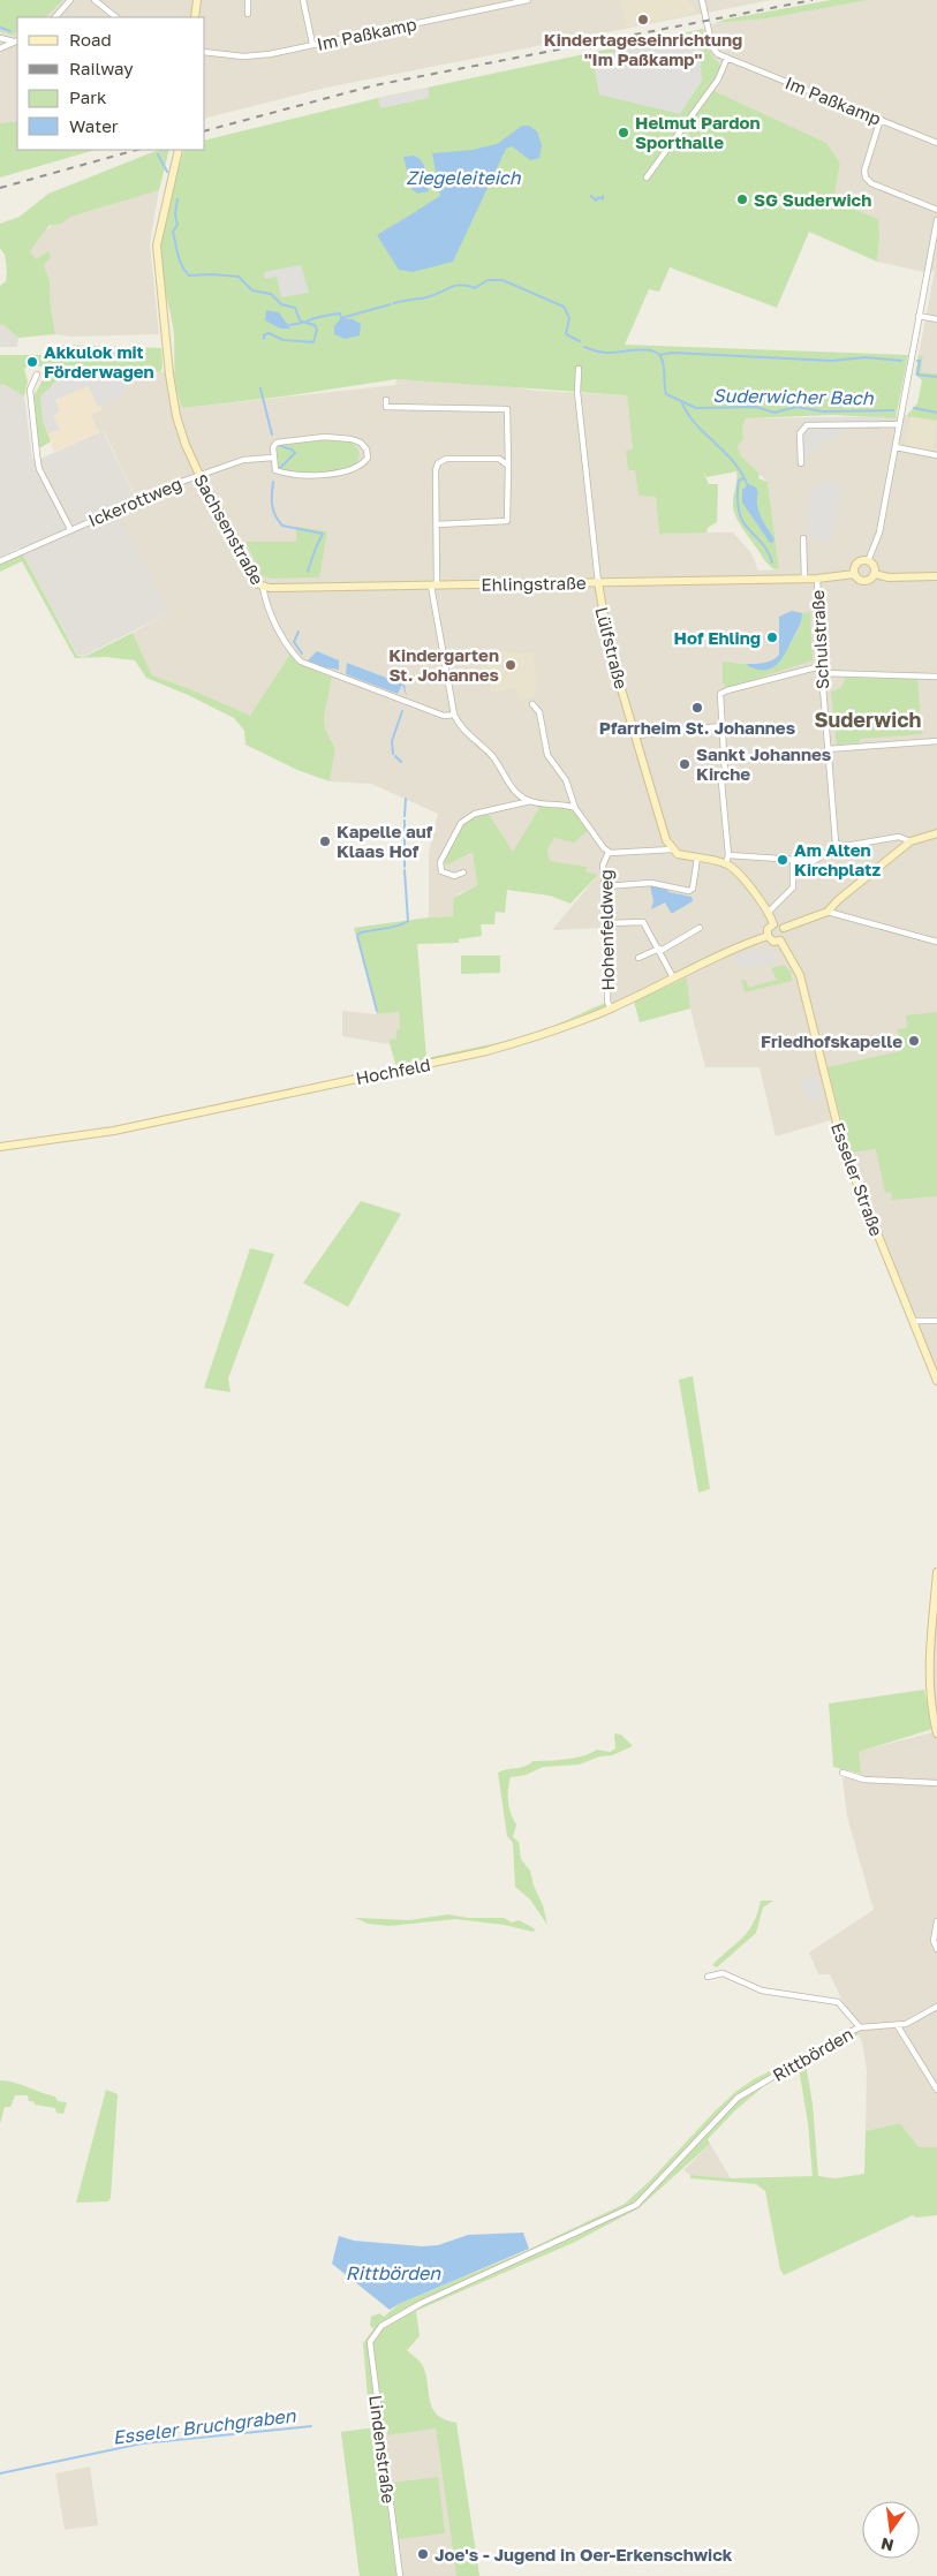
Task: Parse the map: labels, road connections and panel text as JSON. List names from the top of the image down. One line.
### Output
{"streets":{"street":["Im Paßkamp","Ickerottweg","Sachsenstraße","Ehlingstraße","Schulstraße","Lülfstraße","Hohenfeldweg","Hochfeld","Esseler Straße","Rittbörden","Lindenstraße"]},"crossings":[["Ickerottweg","Sachsenstraße"],["Sachsenstraße","Ehlingstraße"],["Ehlingstraße","Schulstraße"],["Ehlingstraße","Lülfstraße"],["Hohenfeldweg","Hochfeld"],["Hochfeld","Esseler Straße"],["Rittbörden","Lindenstraße"]],"districts":["Suderwich"],"water":["Ziegeleiteich","Suderwicher Bach","Rittbörden","Esseler Bruchgraben"],"places":["Kindertageseinrichtung \"Im Paßkamp\"","Helmut Pardon Sporthalle","SG Suderwich","Akkulok mit Förderwagen","Hof Ehling","Kindergarten St. Johannes","Pfarrheim St. Johannes","Sankt Johannes Kirche","Kapelle auf Klaas Hof","Am Alten Kirchplatz","Friedhofskapelle","Joe's - Jugend in Oer-Erkenschwick"],"legend":["Road","Railway","Park","Water"],"north":"bottom"}
